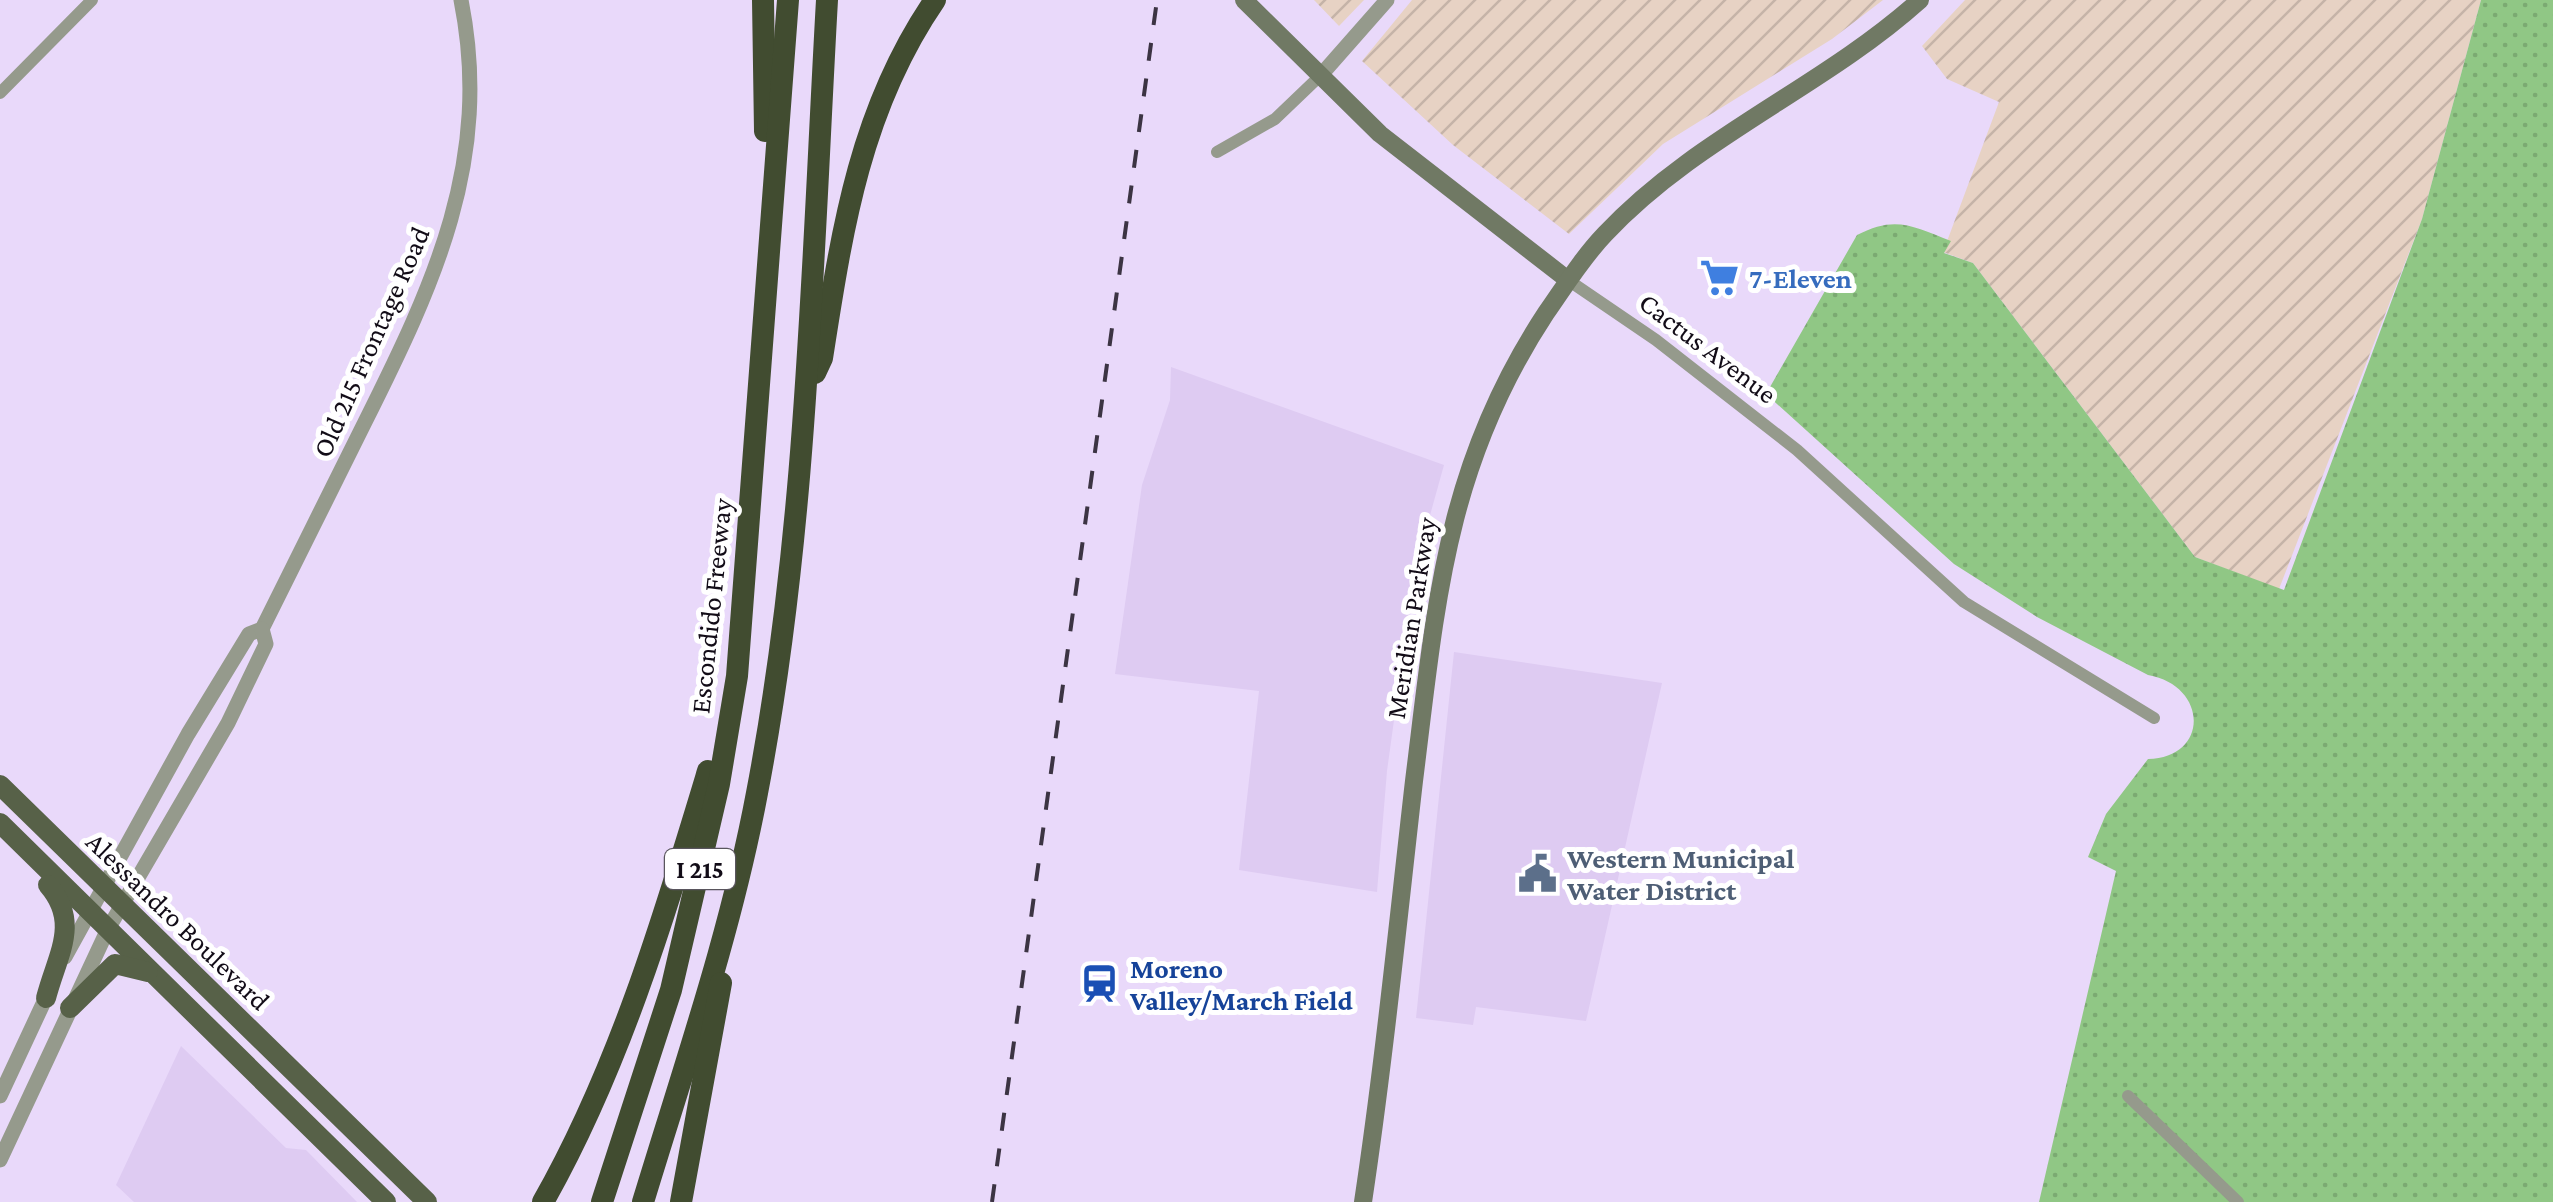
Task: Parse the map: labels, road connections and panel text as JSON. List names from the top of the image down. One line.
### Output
{"streets":{"highway":["Escondido Freeway","I 215"],"main road":["Cactus Avenue","Meridian Parkway","Alessandro Boulevard"],"street":["Old 215 Frontage Road"]},"crossings":[["Old 215 Frontage Road","Alessandro Boulevard"],["Cactus Avenue","Meridian Parkway"]],"places":{"supermarket":["7-Eleven"],"public building":["Western Municipal Water District"],"station":["Moreno Valley/March Field"]}}
